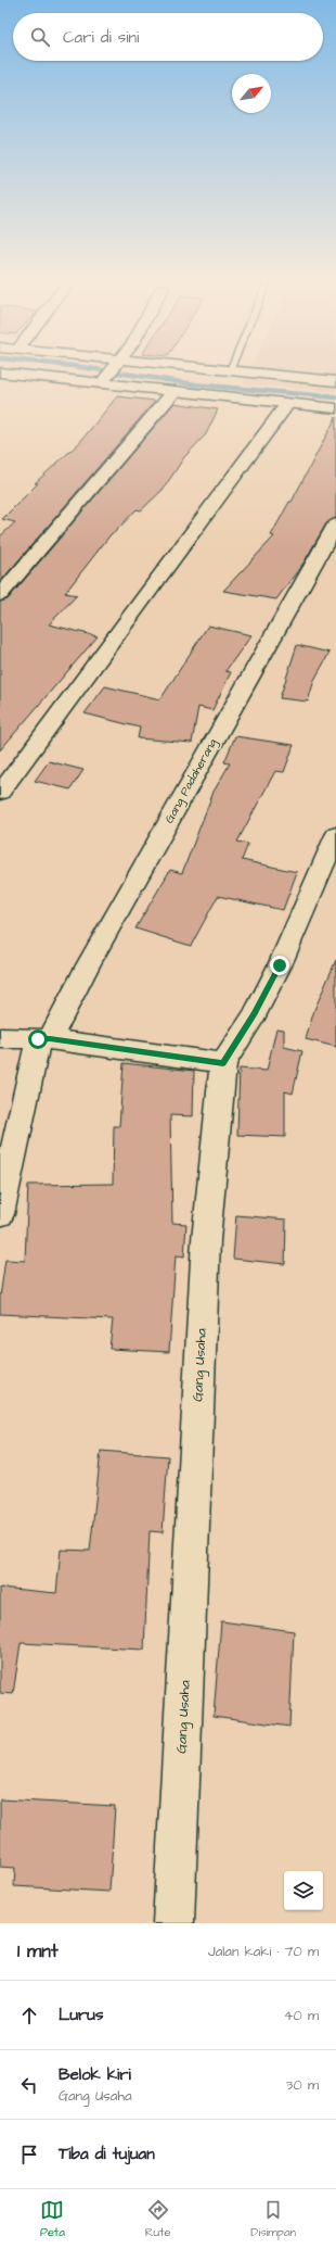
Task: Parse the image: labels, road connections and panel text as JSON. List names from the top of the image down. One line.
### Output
{"streets":{"street":["Gang Padaherang","Gang Usaha"]},"north":"top right","page":{"search":"Cari di sini","heading":["1 mnt","Jalan kaki · 70 m"],"list":[["Lurus","40 m"],["Belok kiri","Gang Usaha","30 m"],"Tiba di tujuan"],"nav":["Peta","Rute","Disimpan"]}}
